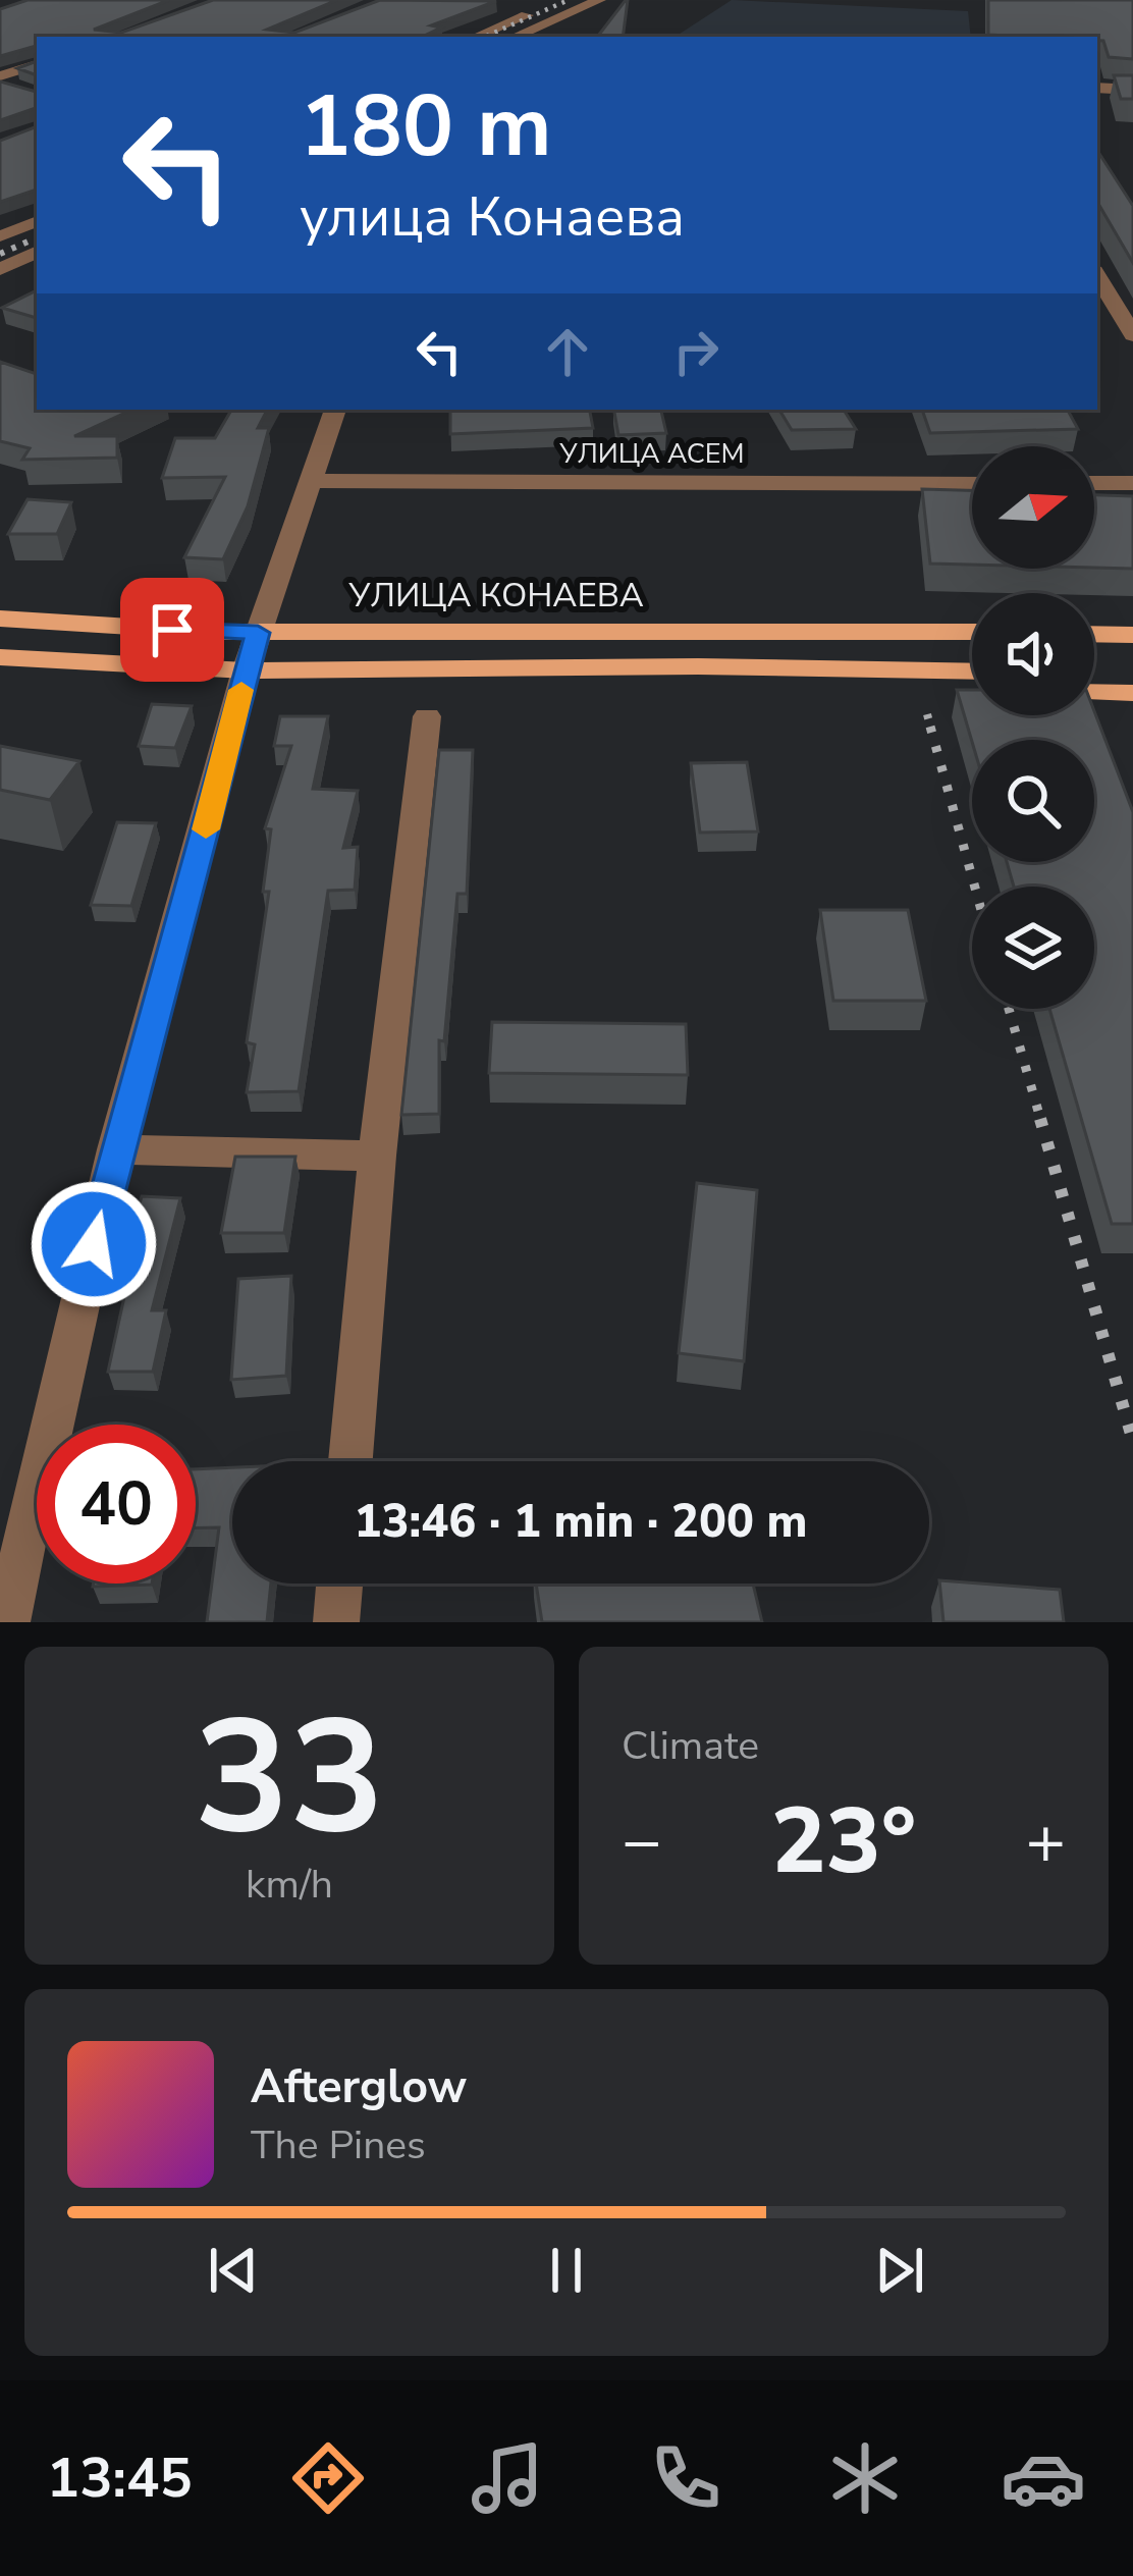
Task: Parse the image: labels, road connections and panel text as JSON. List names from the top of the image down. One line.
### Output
{"streets":{"main road":["УЛИЦА КОНАЕВА"],"street":["УЛИЦА АСЕМ"]},"north":"right","page":{"turn":["180 m","улица Конаева"],"limit":"40","trip":"13:46 · 1 min · 200 m","tile":[["33","km/h"],"Climate"],"heat":["−","23°","+"],"song":["Afterglow","The Pines"],"tabs":"13:45"}}
